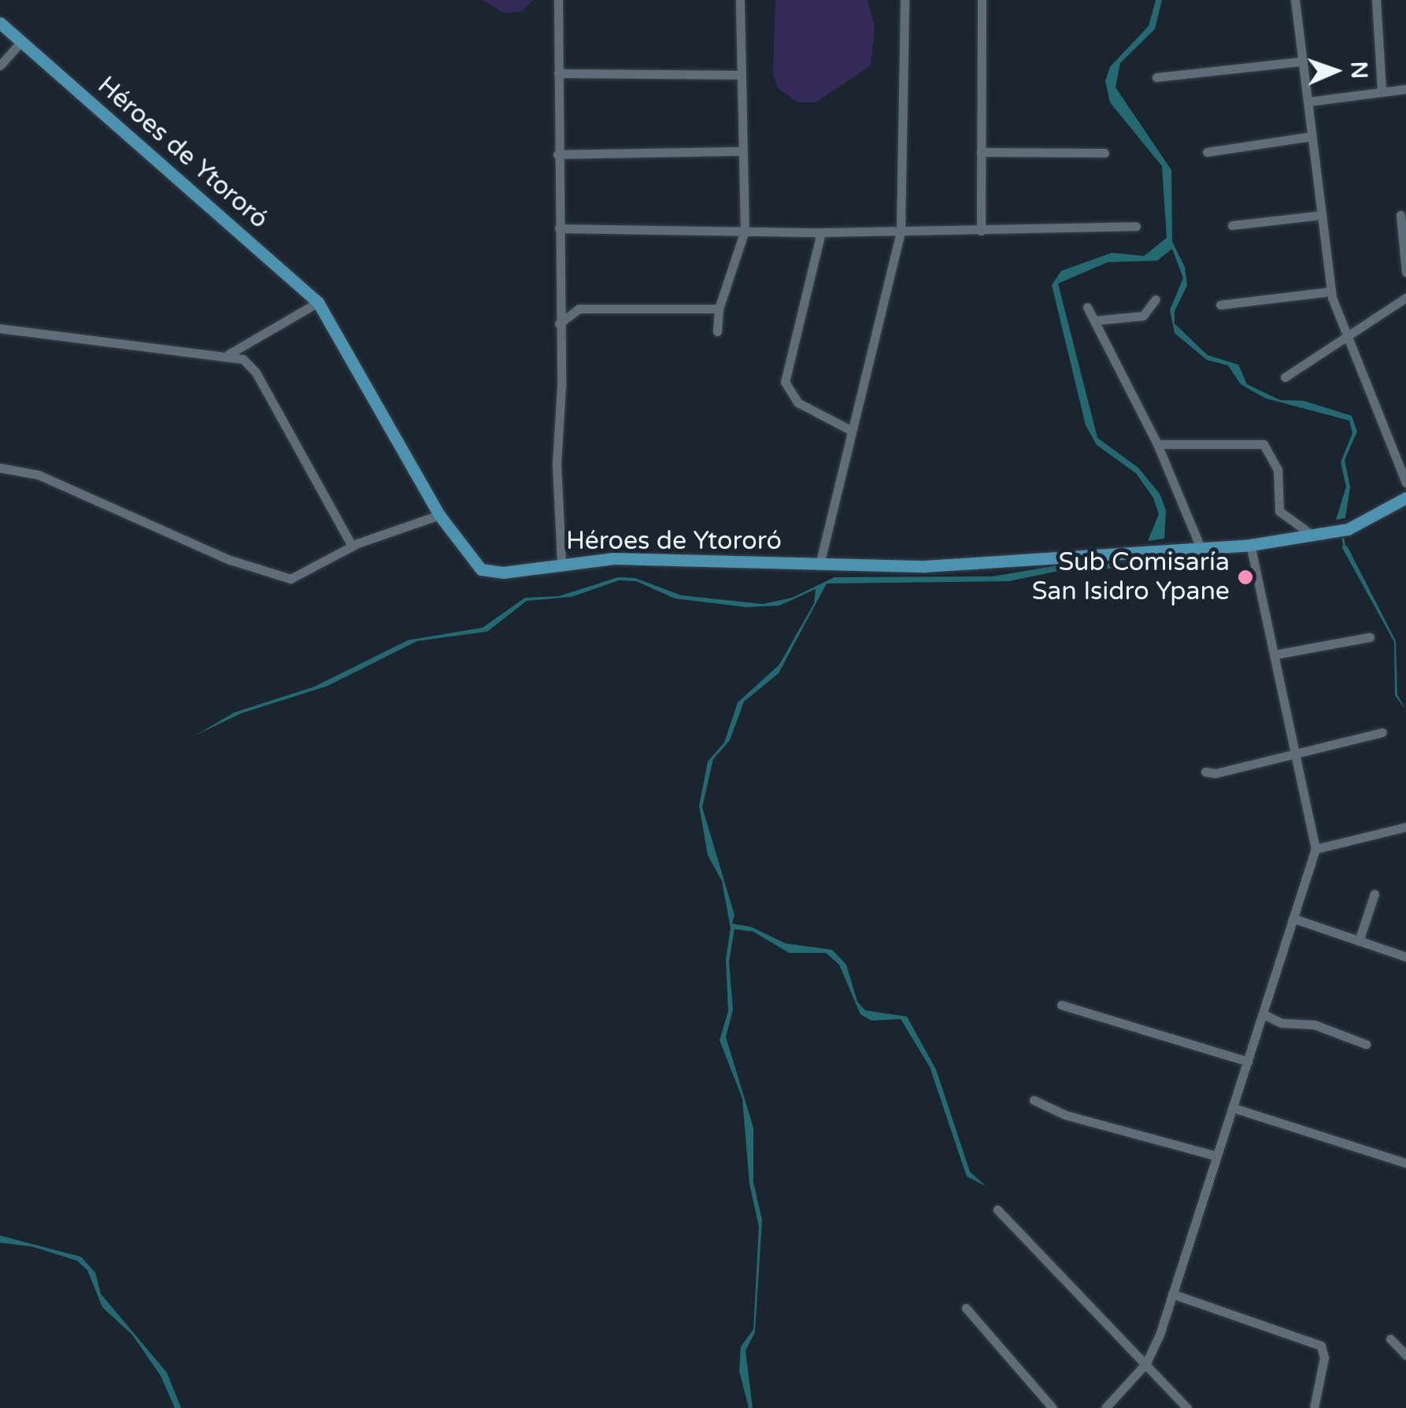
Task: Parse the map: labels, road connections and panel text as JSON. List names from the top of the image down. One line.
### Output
{"streets":{"main road":["Héroes de Ytororó"]},"places":["Sub Comisaría San Isidro Ypane"],"north":"right"}
